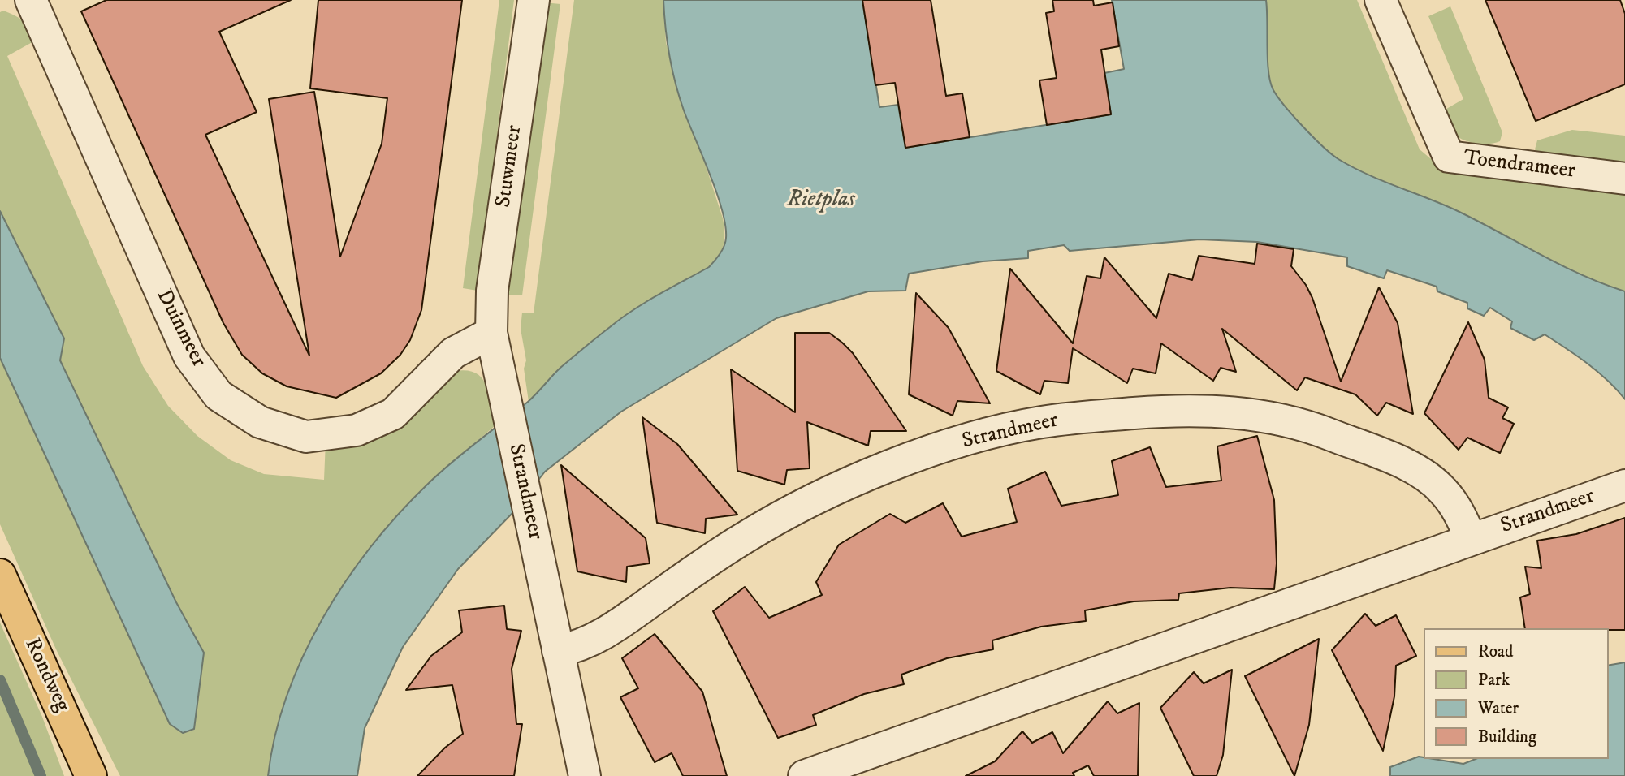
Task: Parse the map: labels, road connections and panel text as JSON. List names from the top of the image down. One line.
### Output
{"streets":{"main road":["Rondweg"],"street":["Toendrameer","Stuwmeer","Duinmeer","Strandmeer"]},"crossings":[["Stuwmeer","Duinmeer"],["Stuwmeer","Strandmeer"],["Duinmeer","Strandmeer"]],"water":["Rietplas"],"legend":["Road","Park","Water","Building"]}
